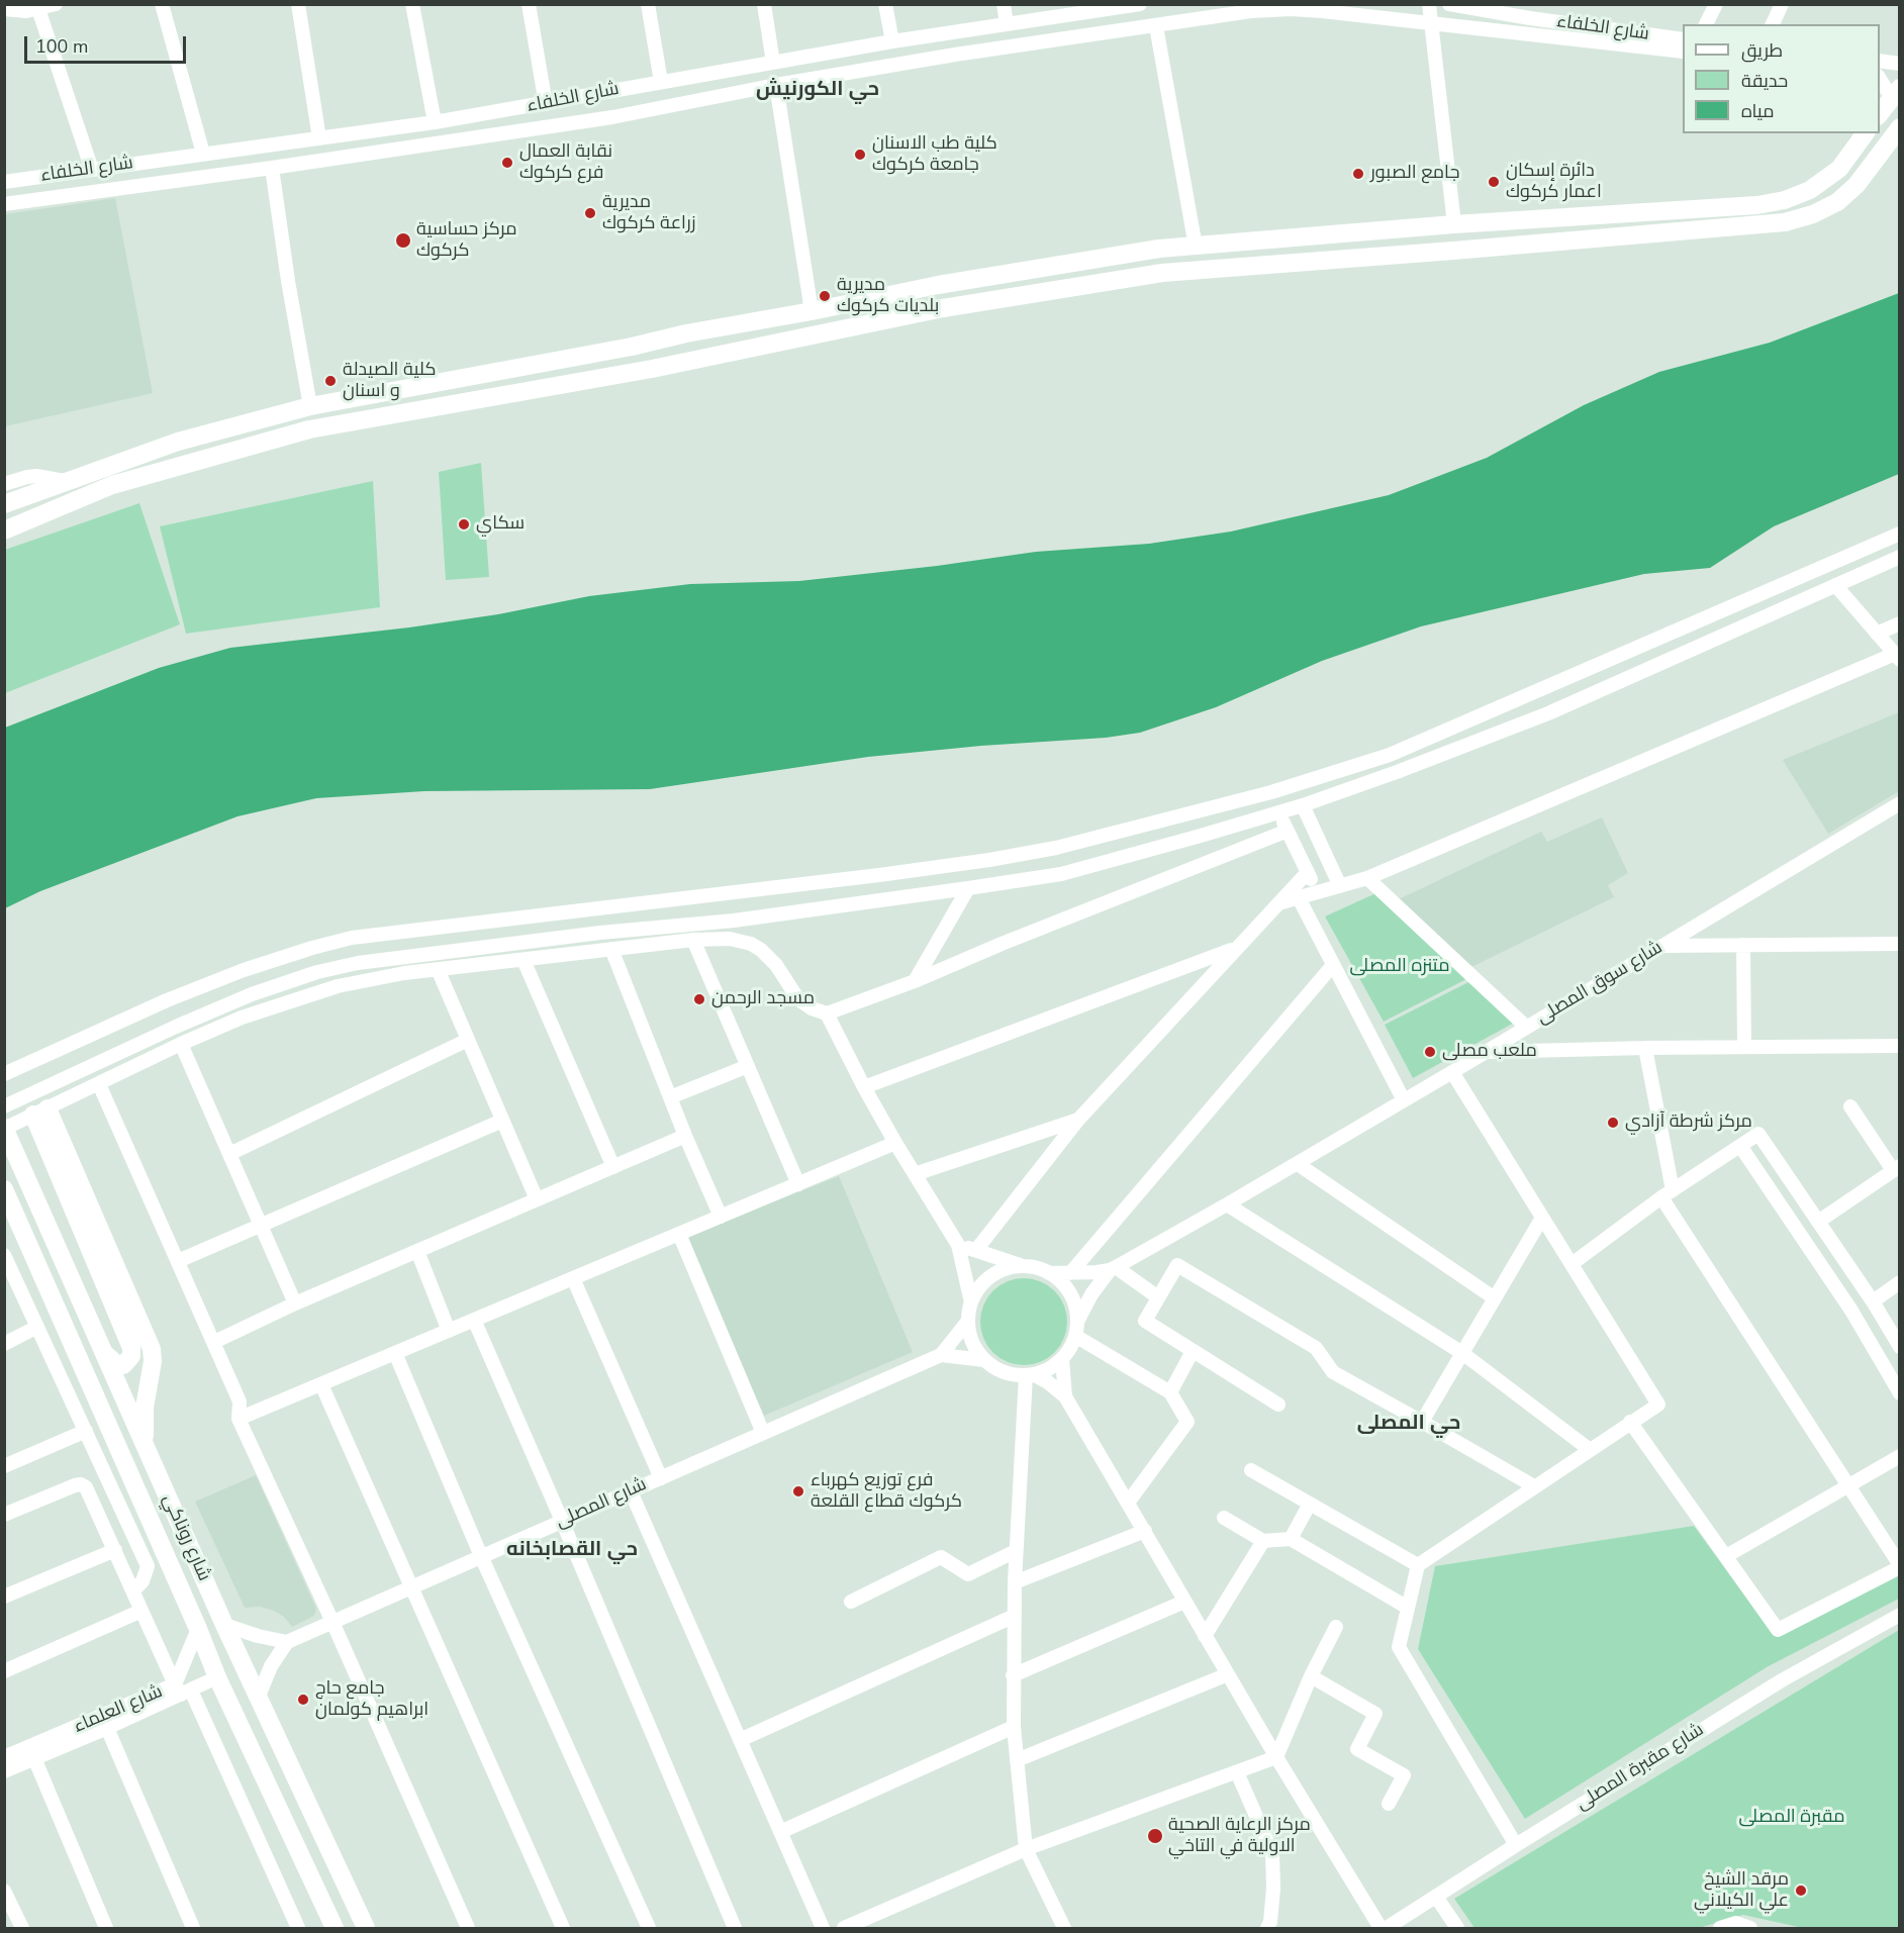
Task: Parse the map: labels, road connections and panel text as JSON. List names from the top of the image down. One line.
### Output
{"streets":{"main road":["شارع روناكي"],"street":["شارع الخلفاء","شارع سوق المصلى","شارع المصلى","شارع العلماء","شارع مقبرة المصلى"]},"crossings":[["شارع سوق المصلى","شارع المصلى"],["شارع روناكي","شارع العلماء"]],"districts":["حي الكورنيش","حي المصلى","حي القصابخانه"],"parks":["متنزه المصلى","مقبرة المصلى"],"places":["كلية طب الاسنان جامعة كركوك","نقابة العمال فرع كركوك","جامع الصبور","دائرة إسكان اعمار كركوك","مديرية زراعة كركوك","مركز حساسية كركوك","مديرية بلديات كركوك","كلية الصيدلة و اسنان","سكاي","مسجد الرحمن","ملعب مصلى","مركز شرطة آزادي","فرع توزيع كهرباء كركوك قطاع القلعة","جامع حاج ابراهيم كولمان","مركز الرعاية الصحية الاولية في التاخي","مرقد الشيخ علي الكيلاني"],"legend":["طريق","حديقة","مياه"],"scale_bar":"100 m"}
